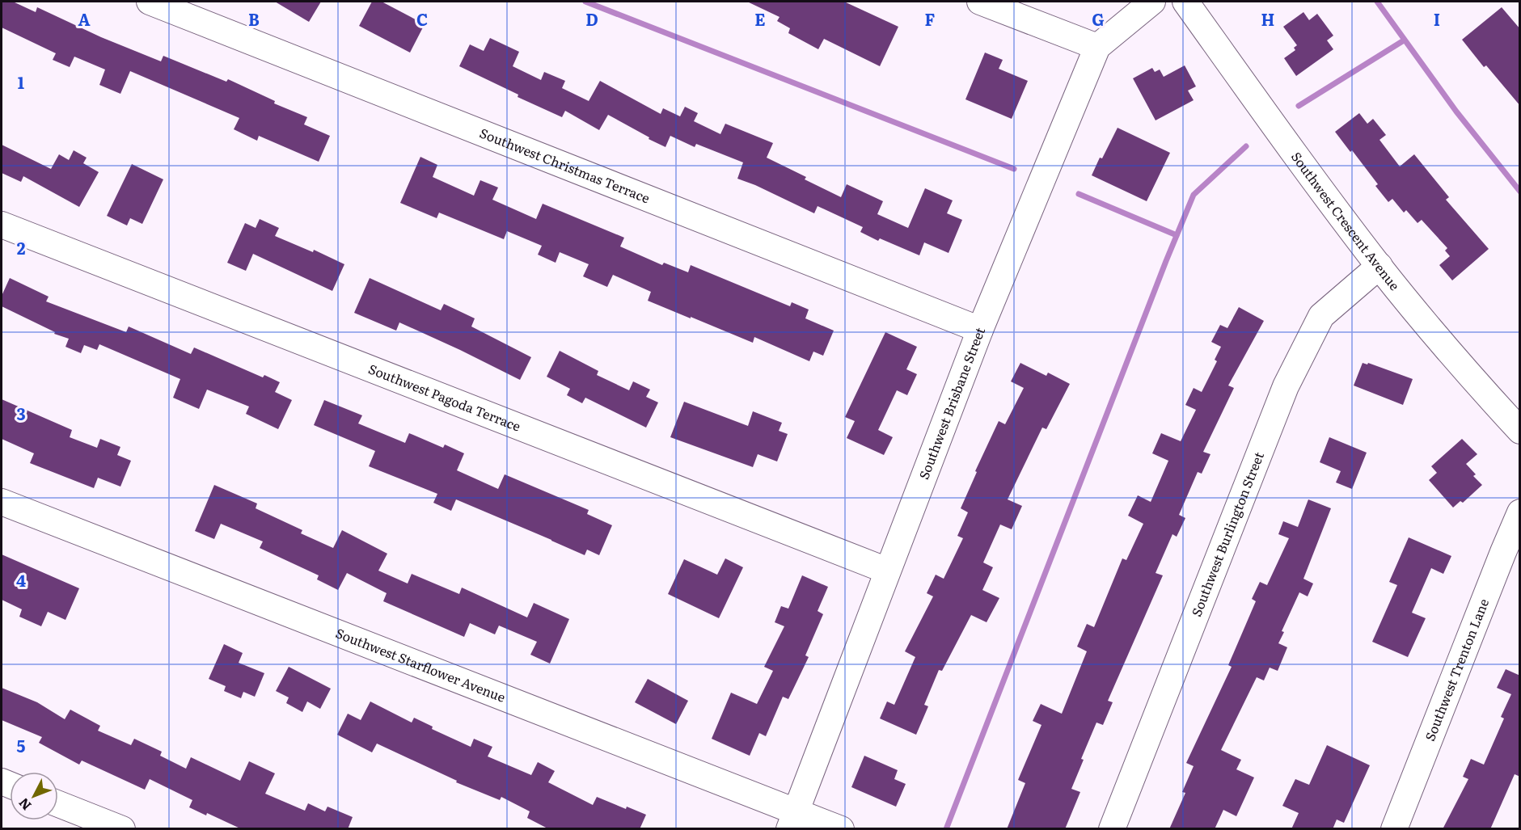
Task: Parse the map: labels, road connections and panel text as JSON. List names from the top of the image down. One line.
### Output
{"streets":{"street":["Southwest Christmas Terrace","Southwest Crescent Avenue","Southwest Pagoda Terrace","Southwest Brisbane Street","Southwest Burlington Street","Southwest Starflower Avenue","Southwest Trenton Lane"]},"crossings":[["Southwest Christmas Terrace","Southwest Brisbane Street"],["Southwest Crescent Avenue","Southwest Burlington Street"],["Southwest Pagoda Terrace","Southwest Brisbane Street"],["Southwest Brisbane Street","Southwest Starflower Avenue"]],"north":"bottom left","grid":{"columns":["A","B","C","D","E","F","G","H","I"],"rows":["1","2","3","4","5"]}}
